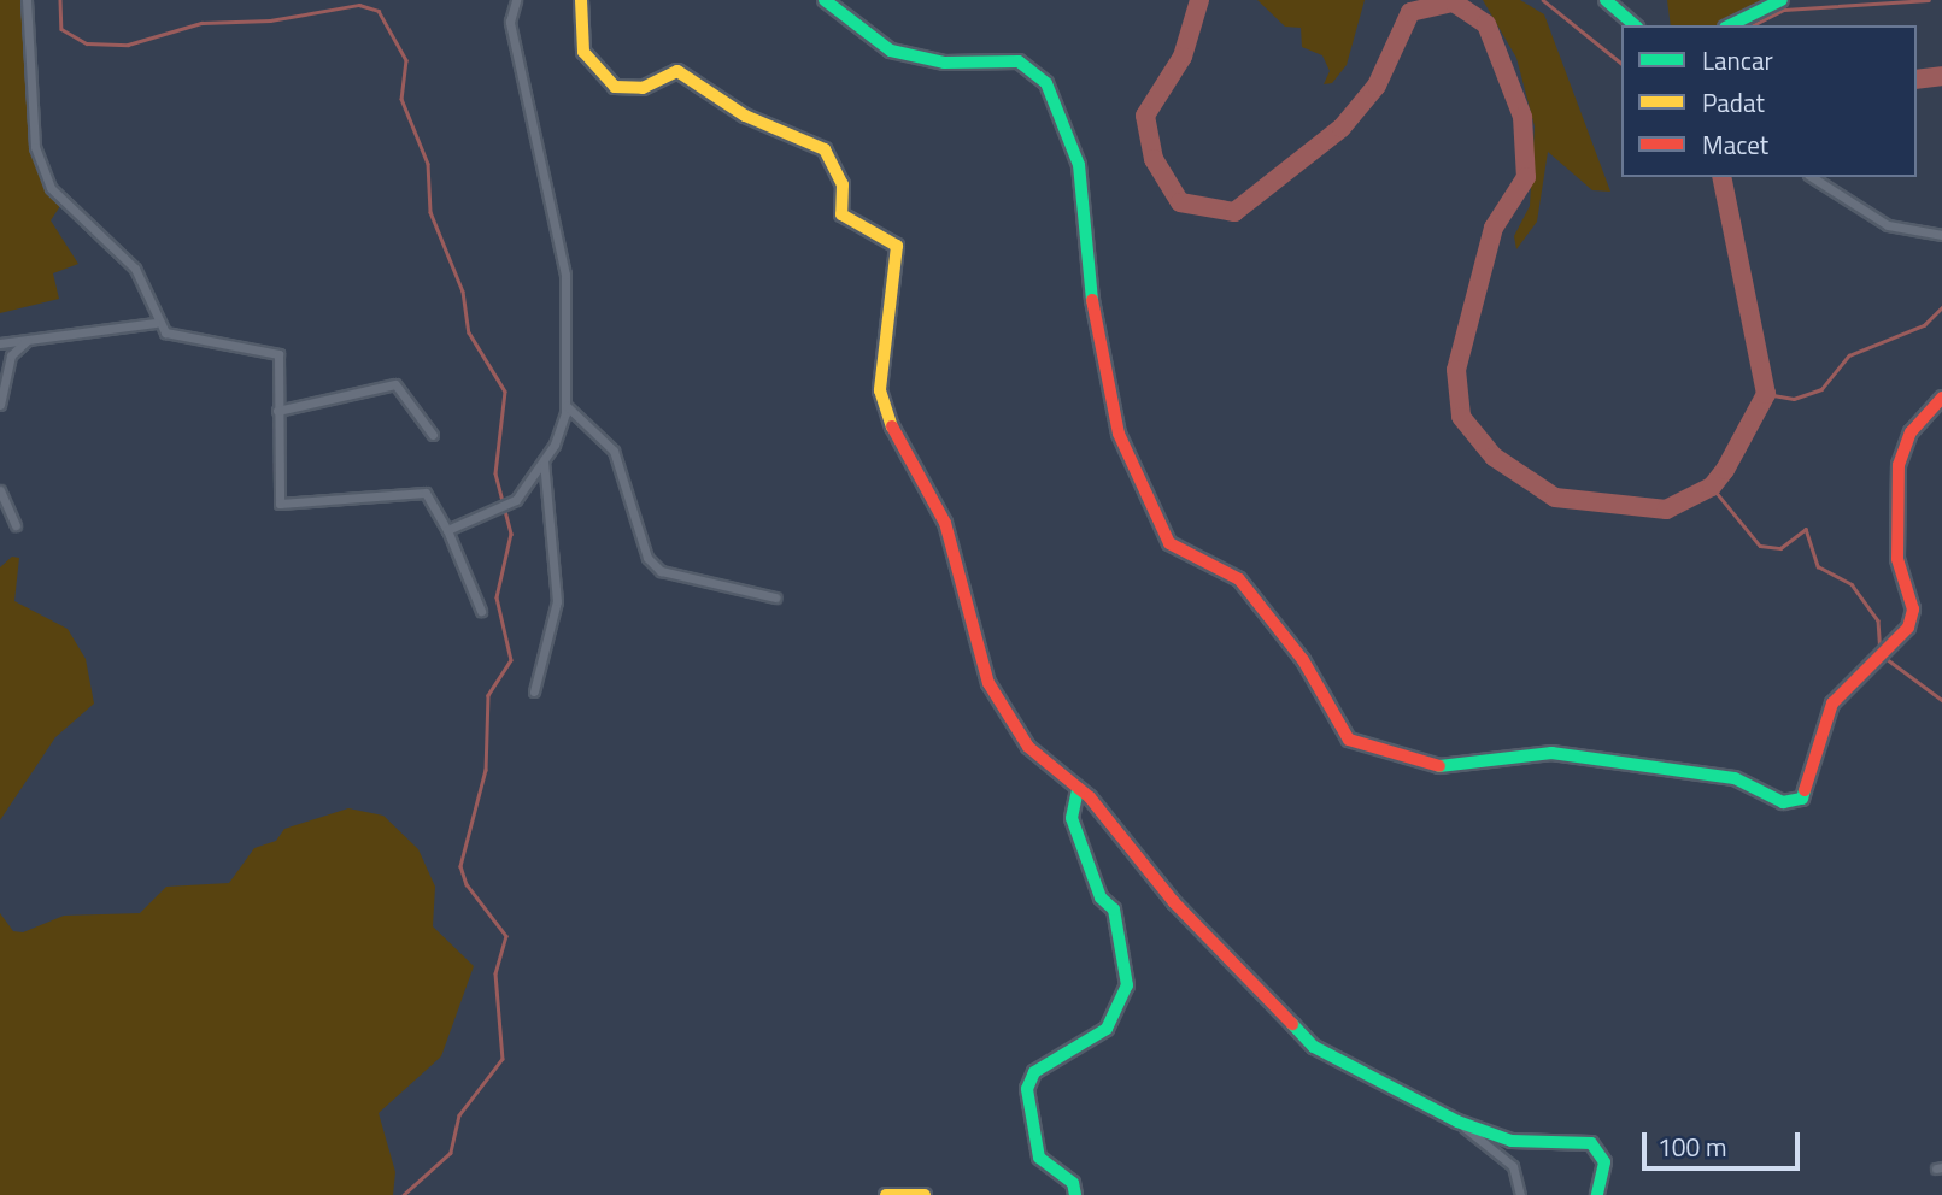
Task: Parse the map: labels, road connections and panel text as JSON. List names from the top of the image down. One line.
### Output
{"legend":["Lancar","Padat","Macet"],"scale_bar":"100 m"}
